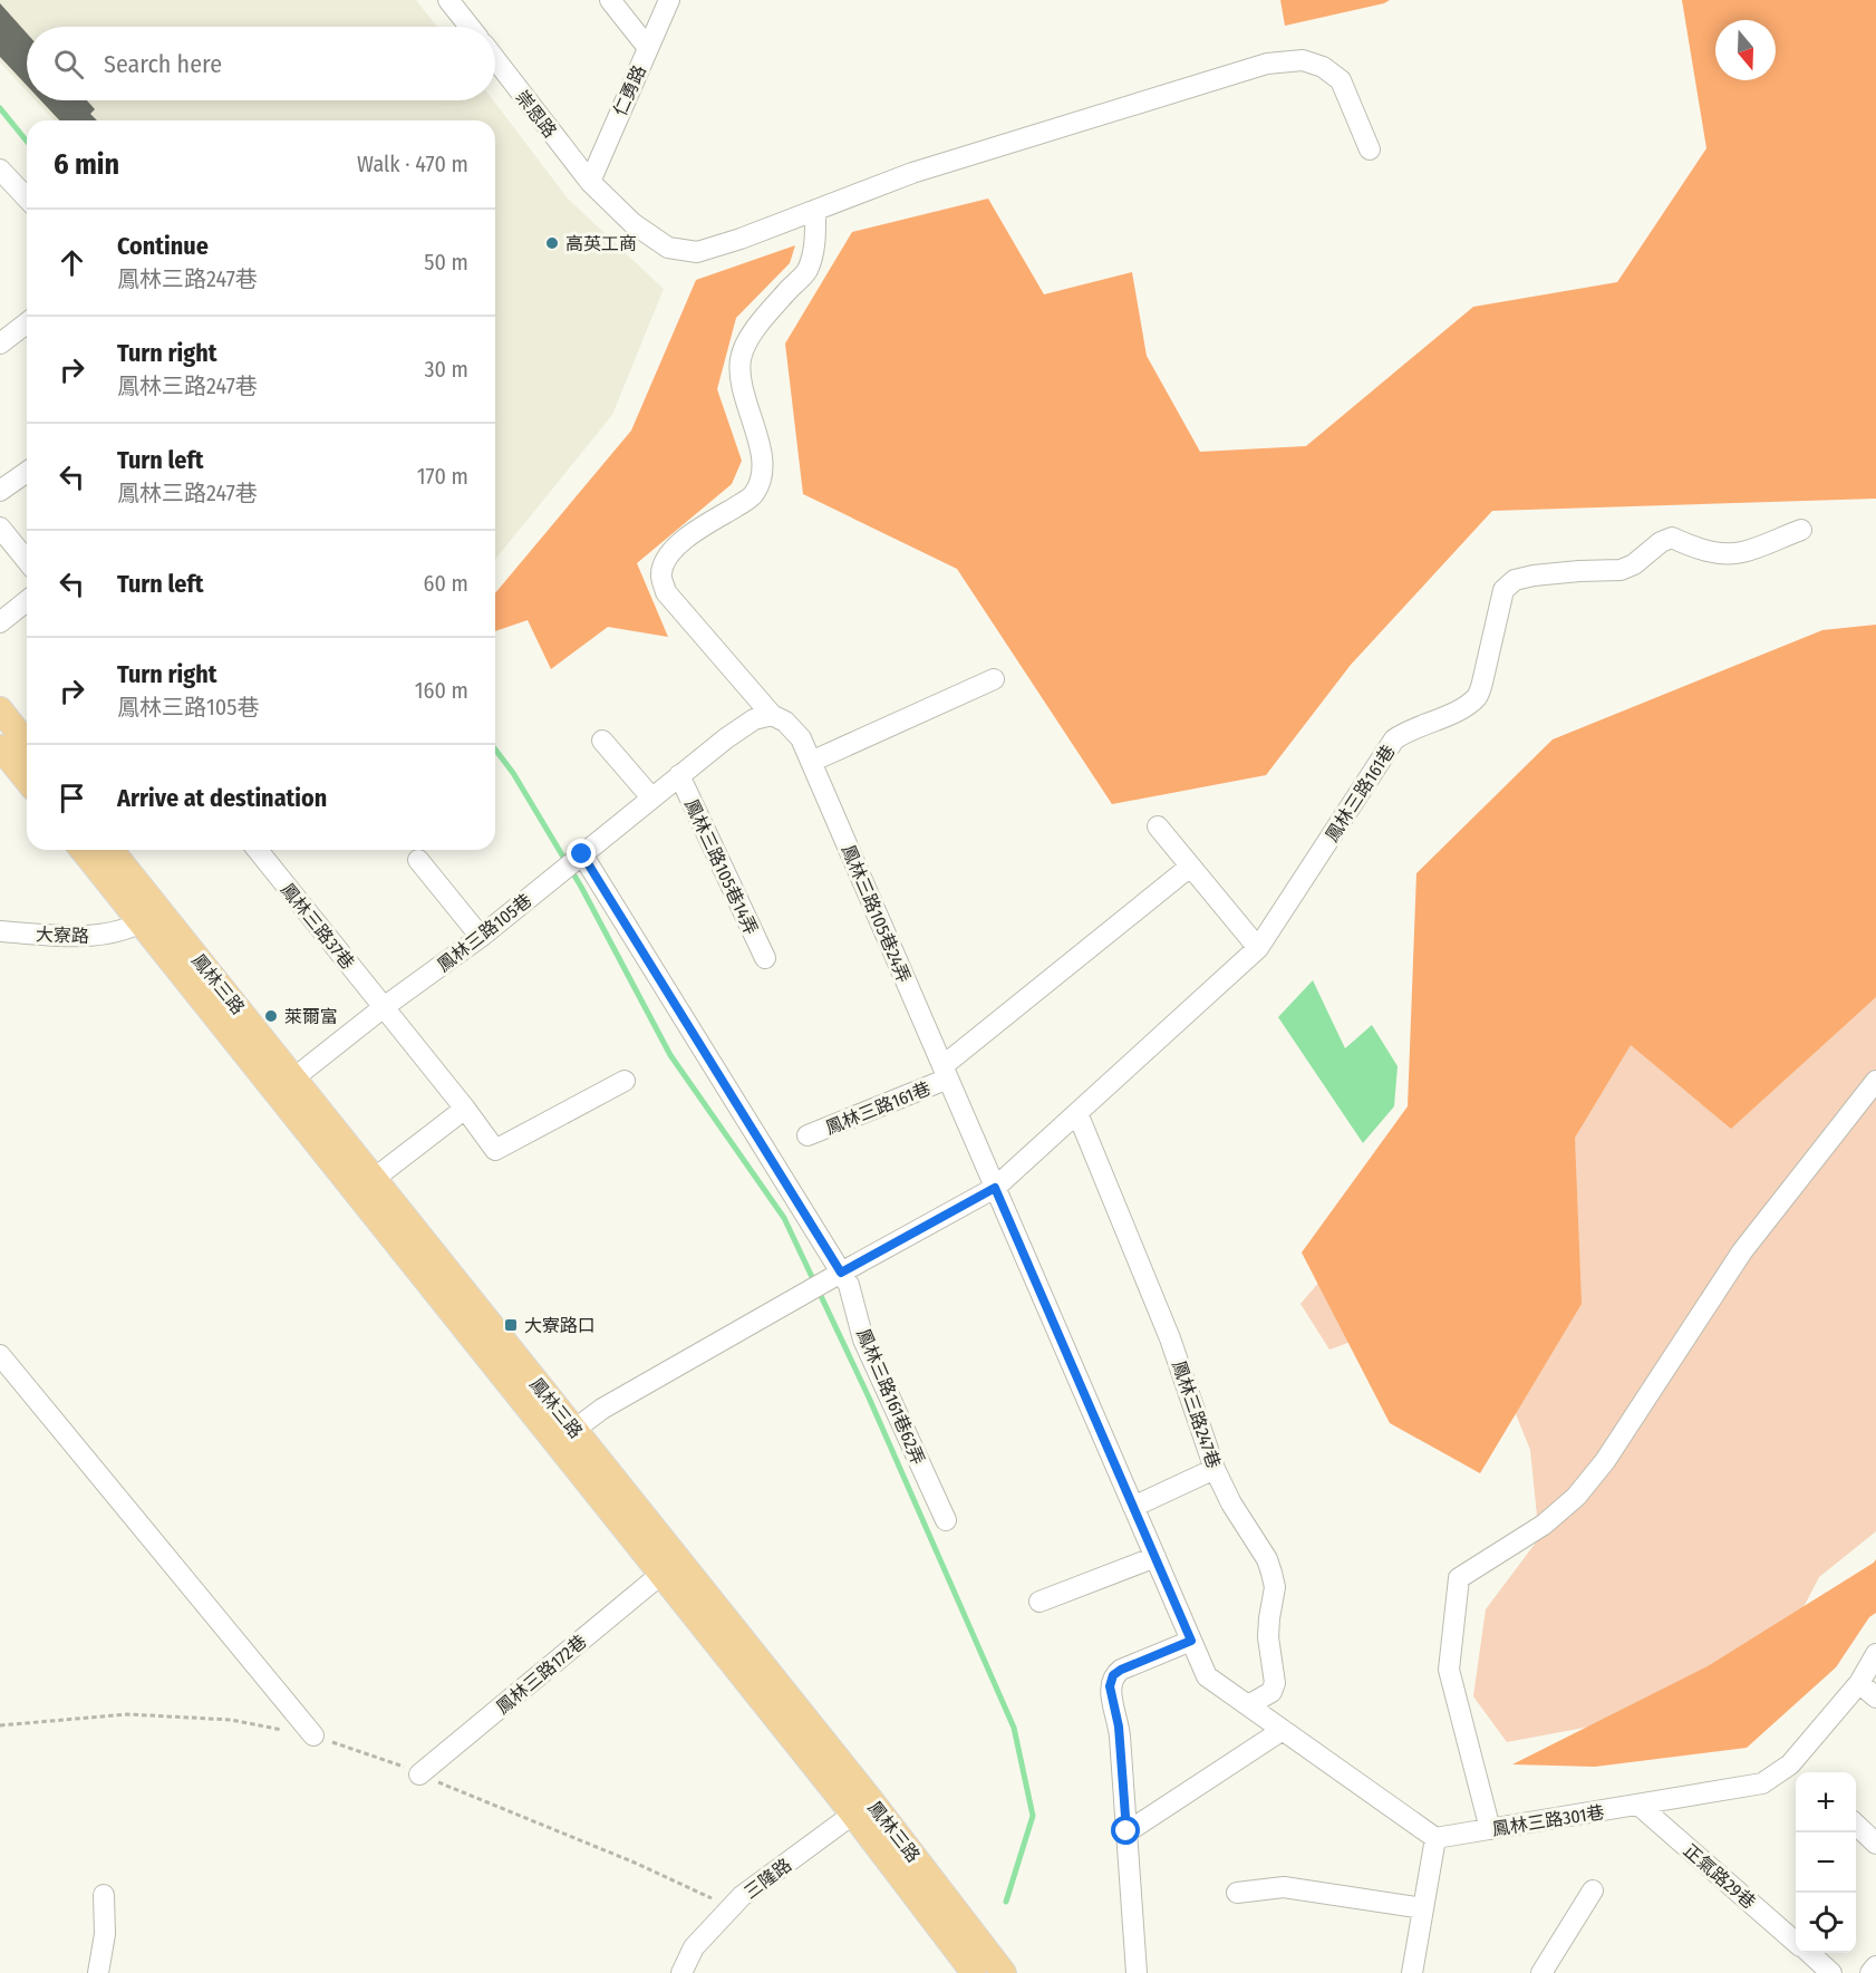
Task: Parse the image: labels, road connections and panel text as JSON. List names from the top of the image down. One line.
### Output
{"streets":{"main road":["鳳林三路"],"street":["仁勇路","崇恩路","鳳林三路161巷","鳳林三路105巷14弄","鳳林三路105巷24弄","鳳林三路37巷","鳳林三路105巷","大寮路","鳳林三路161巷62弄","鳳林三路247巷","鳳林三路172巷","鳳林三路301巷","正氣路29巷","三隆路"]},"crossings":[["仁勇路","崇恩路"],["崇恩路","鳳林三路105巷24弄"],["鳳林三路161巷","鳳林三路105巷24弄"],["鳳林三路161巷","鳳林三路247巷"],["鳳林三路105巷14弄","鳳林三路105巷"],["鳳林三路105巷24弄","鳳林三路105巷"],["鳳林三路37巷","鳳林三路105巷"],["鳳林三路105巷","鳳林三路"],["大寮路","鳳林三路"],["鳳林三路","鳳林三路172巷"],["鳳林三路","三隆路"],["鳳林三路301巷","正氣路29巷"]],"places":{"other":["高英工商","萊爾富"],"transit":["大寮路口"]},"north":"bottom","page":{"search":"Search here","heading":["6 min","Walk · 470 m"],"list":[["Continue","鳳林三路247巷","50 m"],["Turn right","鳳林三路247巷","30 m"],["Turn left","鳳林三路247巷","170 m"],["Turn left","60 m"],["Turn right","鳳林三路105巷","160 m"],"Arrive at destination"],"map_buttons":["+","−"]}}
